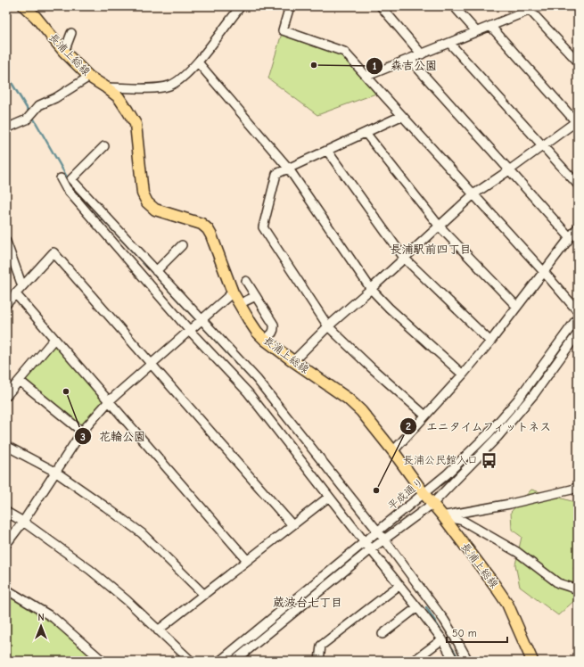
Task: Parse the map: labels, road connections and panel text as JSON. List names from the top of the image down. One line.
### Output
{"streets":{"main road":["長浦上総線"],"street":["平成通り"]},"crossings":[["長浦上総線","平成通り"]],"districts":["長浦駅前四丁目","蔵波台七丁目"],"places":{"other":["森吉公園","花輪公園","エニタイムフィットネス"],"bus stop":["長浦公民館入口"]},"scale_bar":"50 m","north":"top"}
